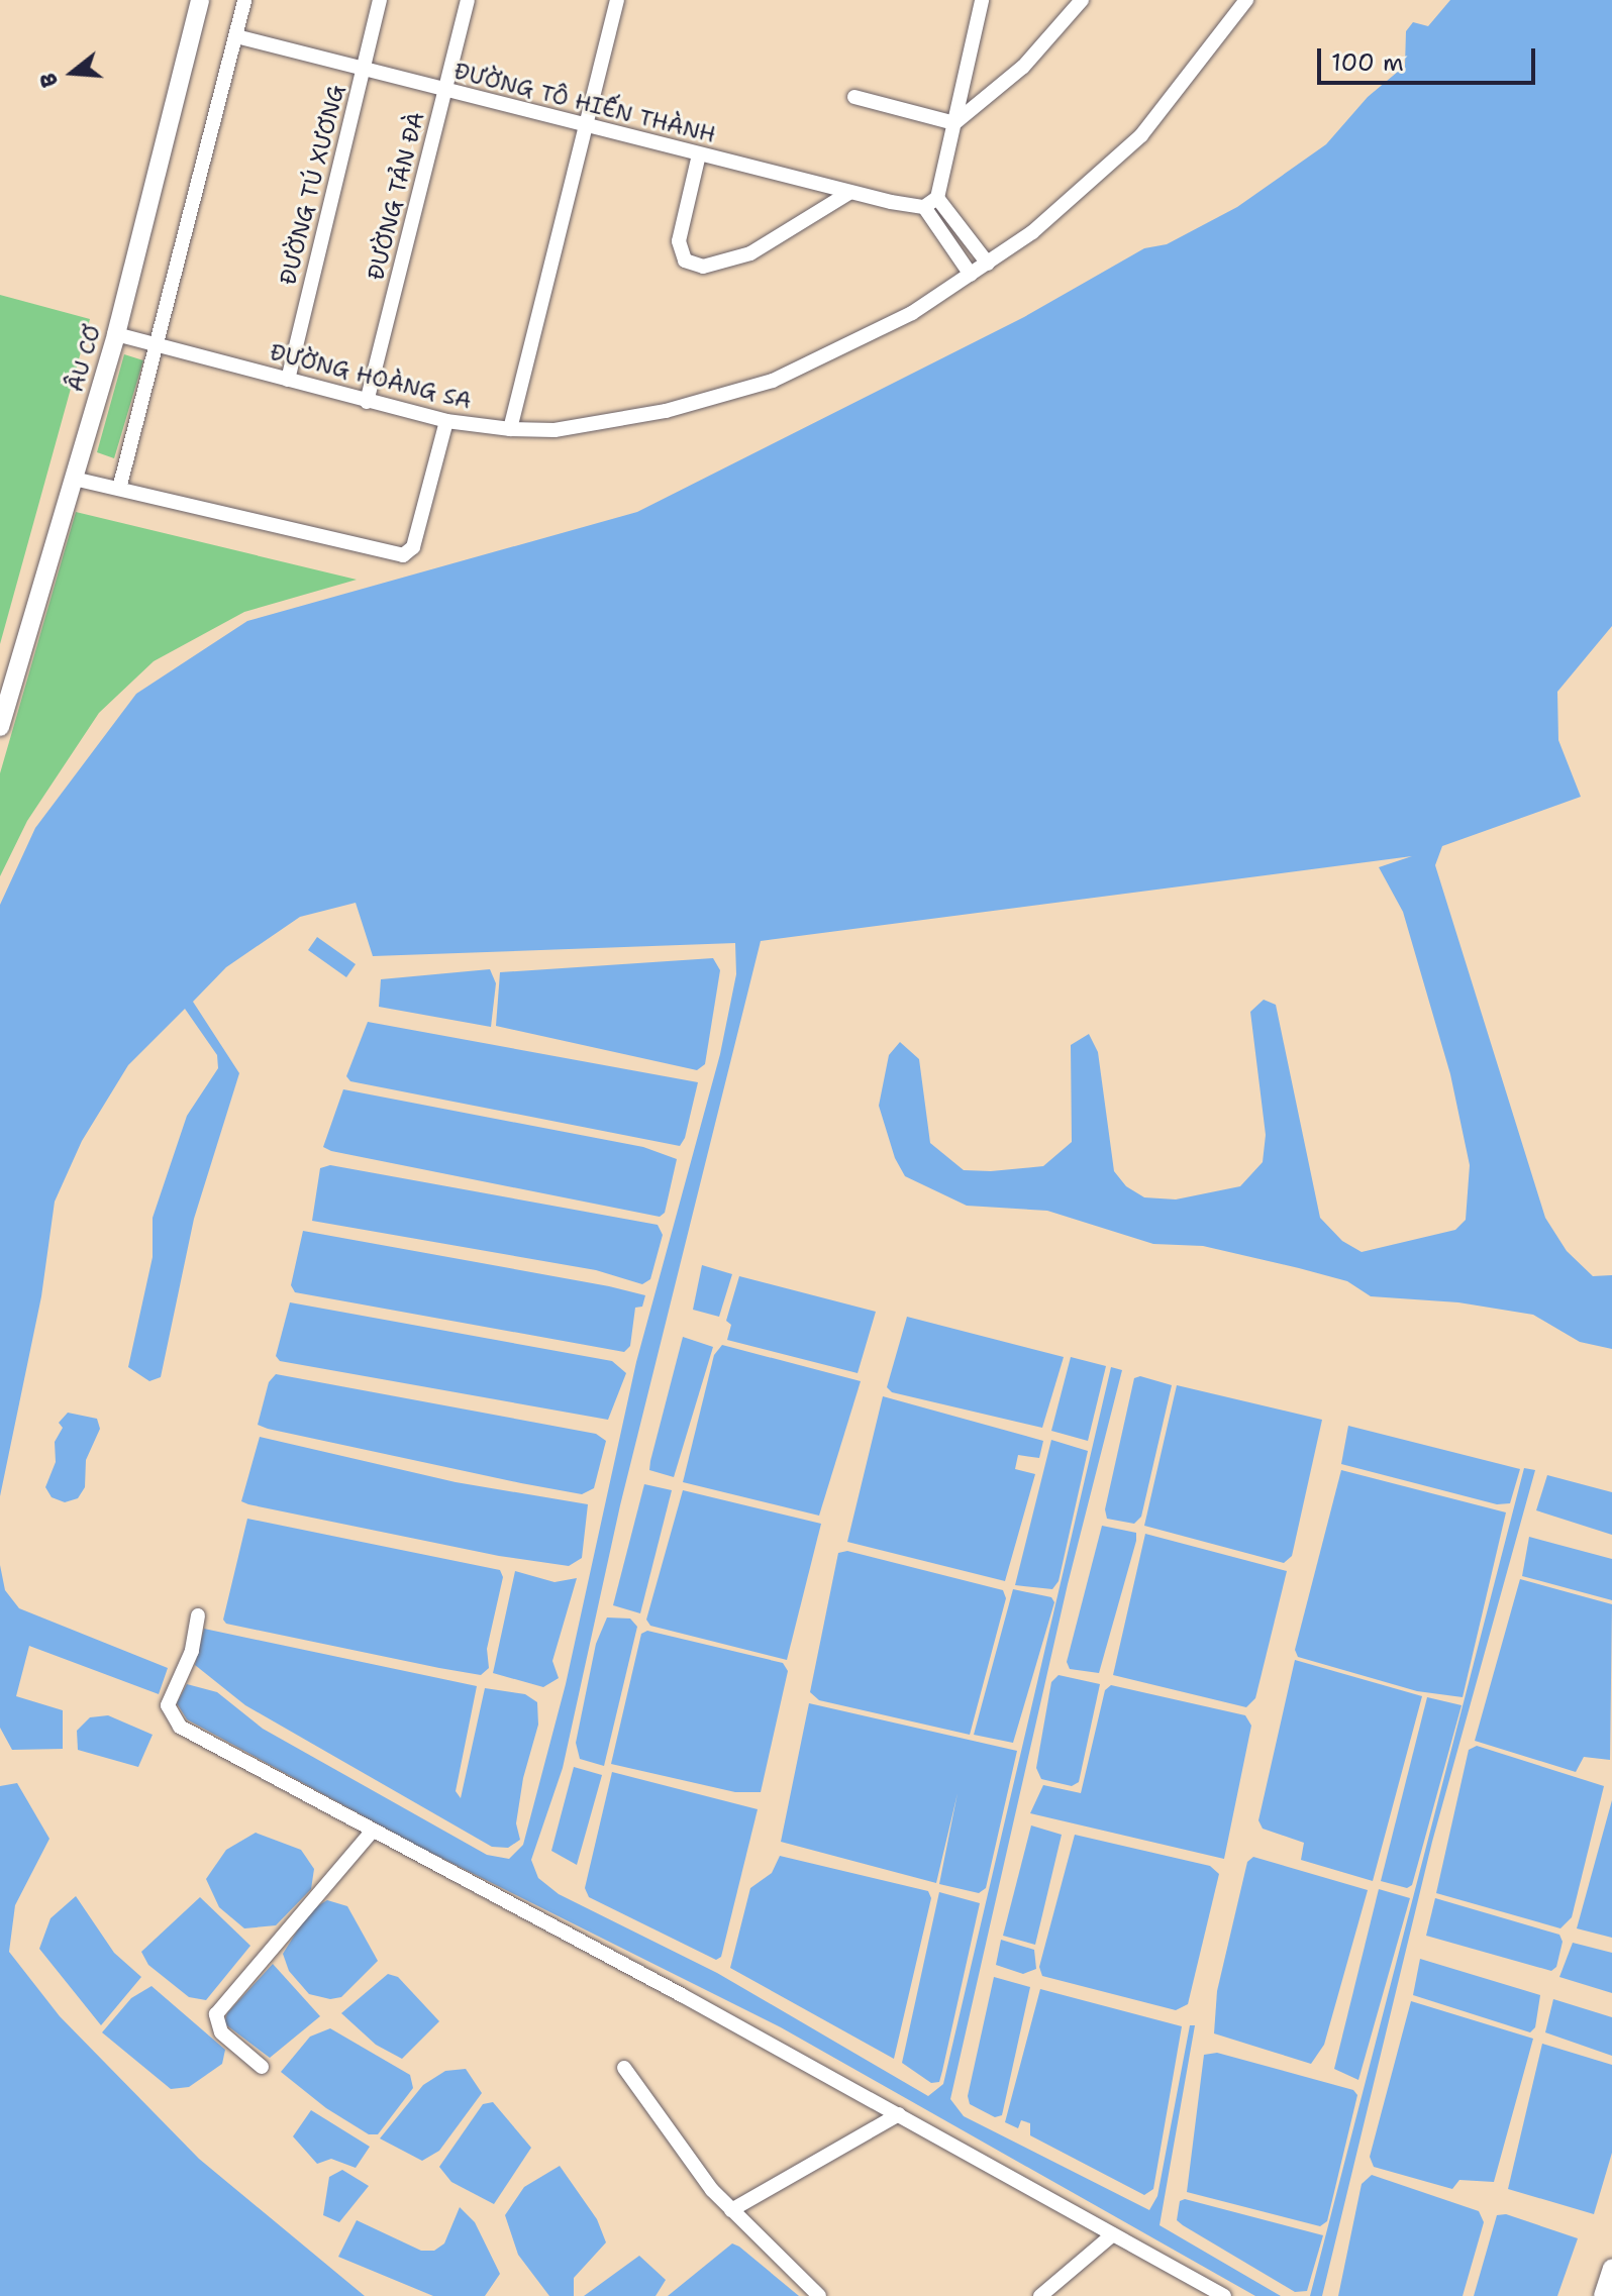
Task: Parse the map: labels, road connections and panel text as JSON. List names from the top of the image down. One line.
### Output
{"streets":{"main road":["ÂU CƠ"],"street":["ĐƯỜNG TÔ HIẾN THÀNH","ĐƯỜNG TÚ XƯƠNG","ĐƯỜNG TẢN ĐÀ","ĐƯỜNG HOÀNG SA"]},"crossings":[["ĐƯỜNG TÔ HIẾN THÀNH","ĐƯỜNG TÚ XƯƠNG"],["ĐƯỜNG TÔ HIẾN THÀNH","ĐƯỜNG TẢN ĐÀ"],["ĐƯỜNG TÚ XƯƠNG","ĐƯỜNG HOÀNG SA"],["ĐƯỜNG TẢN ĐÀ","ĐƯỜNG HOÀNG SA"],["ÂU CƠ","ĐƯỜNG HOÀNG SA"]],"scale_bar":"100 m","north":"left"}
